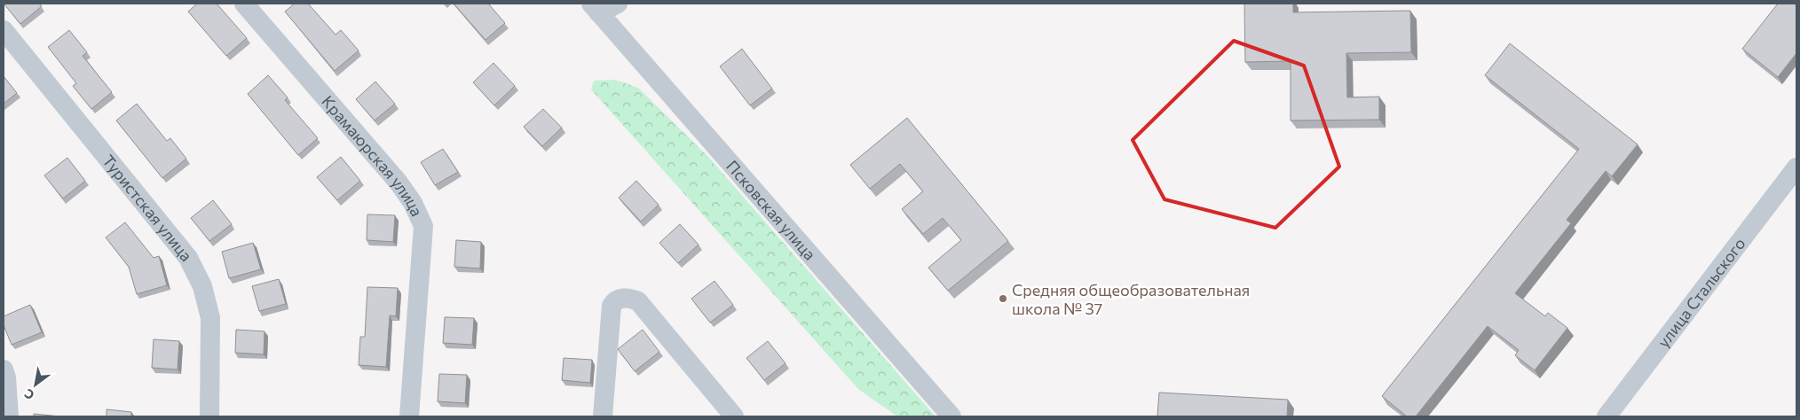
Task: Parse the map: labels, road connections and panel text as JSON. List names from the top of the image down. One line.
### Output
{"streets":{"street":["Крамаюрская улица","Туристская улица","Псковская улица","улица Стальского"]},"places":["Средняя общеобразовательная школа № 37"],"north":"bottom left"}
